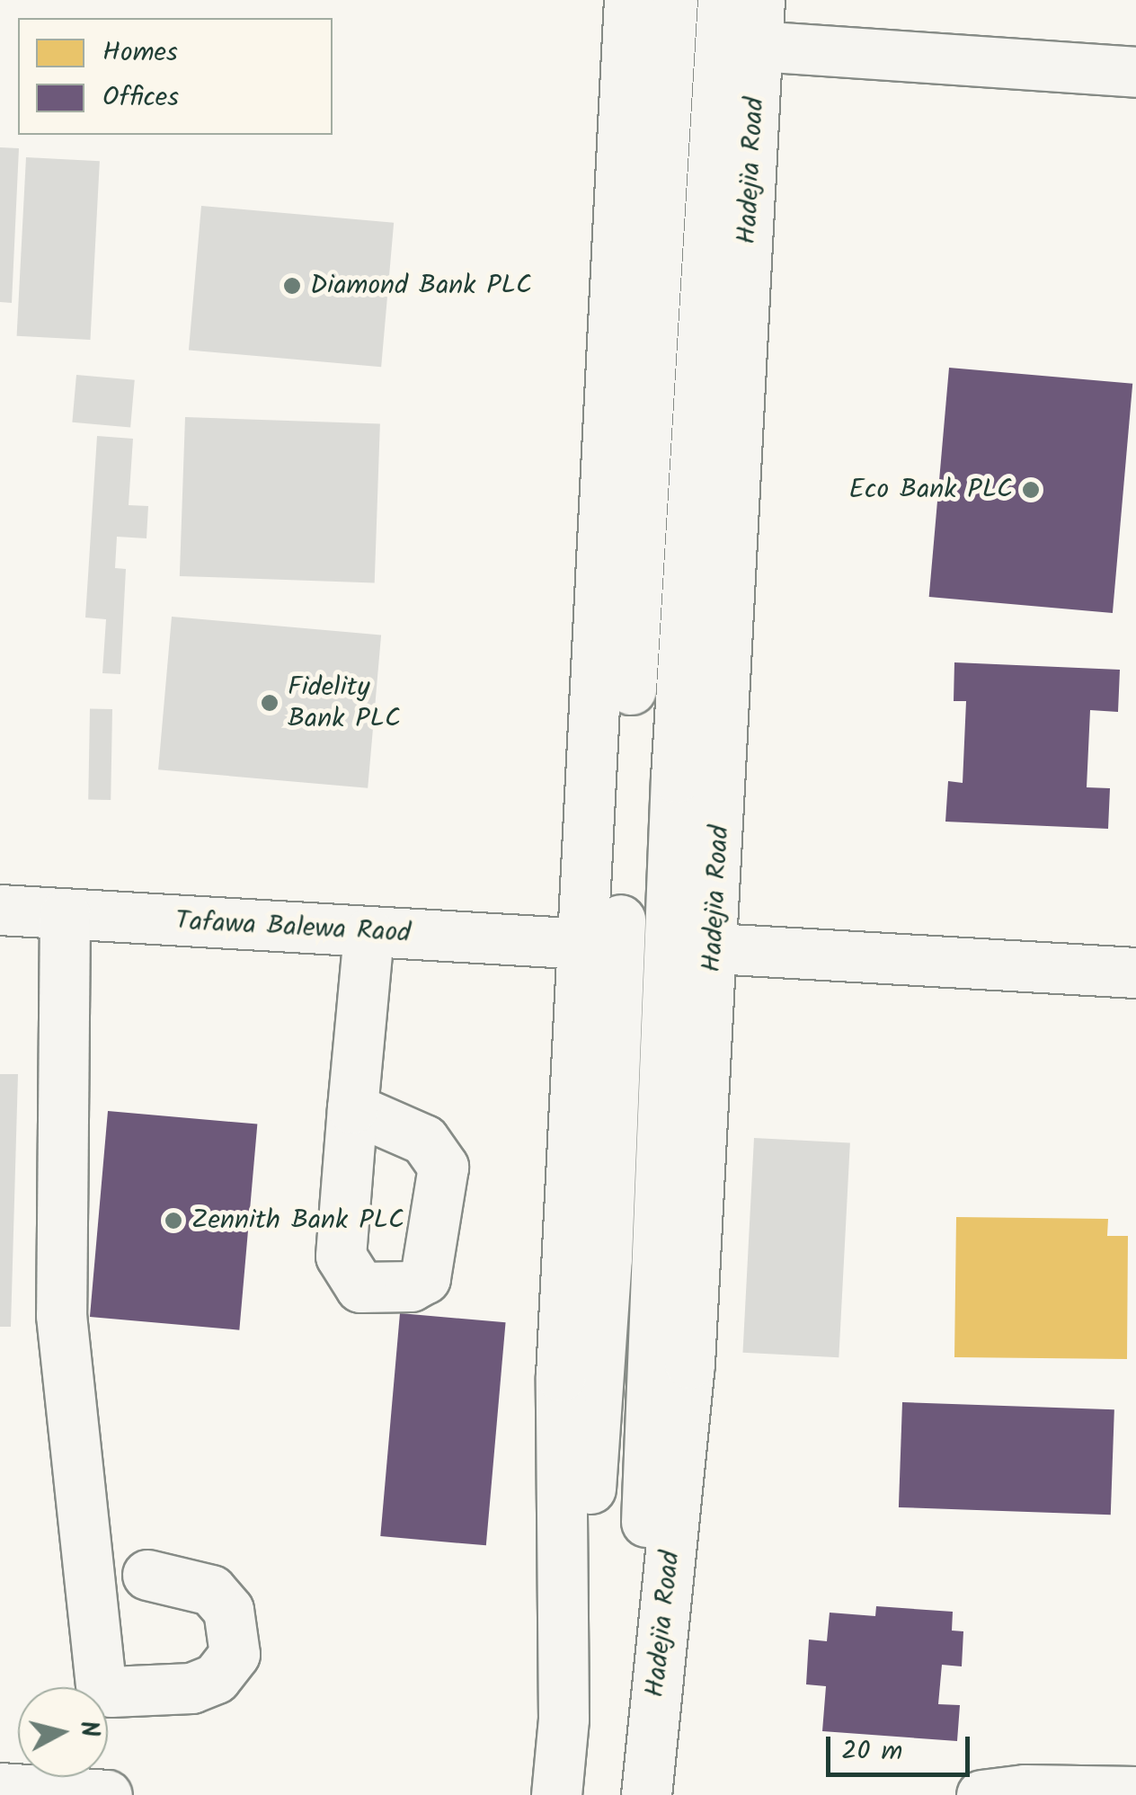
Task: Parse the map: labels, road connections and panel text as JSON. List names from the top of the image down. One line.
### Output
{"streets":{"main road":["Hadejia Road","Tafawa Balewa Raod"]},"places":["Diamond Bank PLC","Eco Bank PLC","Fidelity Bank PLC","Zennith Bank PLC"],"legend":["Homes","Offices"],"scale_bar":"20 m","north":"right"}
